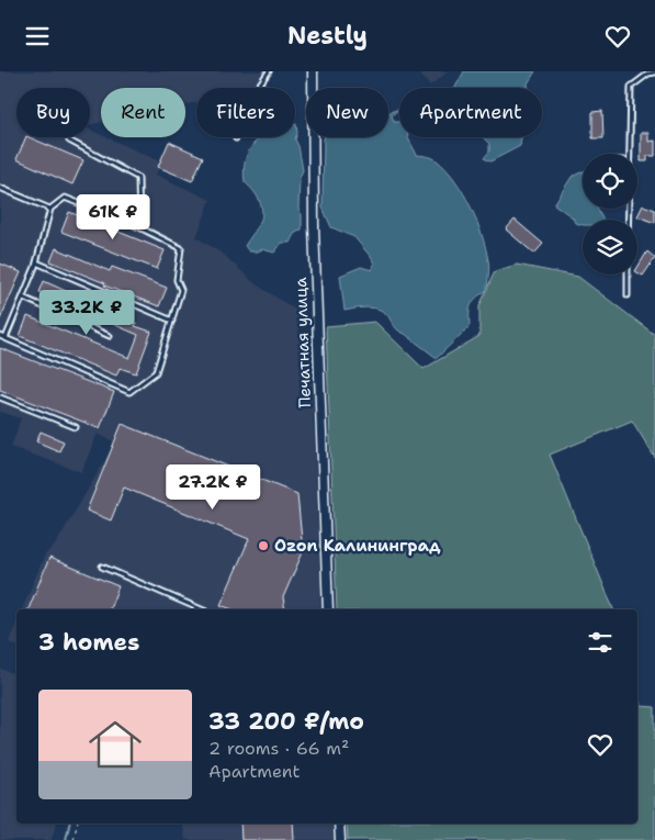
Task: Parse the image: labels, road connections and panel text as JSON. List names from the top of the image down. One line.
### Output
{"streets":{"street":["Печатная улица"]},"places":["Ozon Калининград"],"page":{"header":"Nestly","chip":["Buy","Rent","Filters","New","Apartment"],"price":["61K ₽","33.2K ₽","27.2K ₽"],"heading":"3 homes","list":[{"name":"33 200 ₽/mo","note":"2 rooms · 66 m² · Apartment"}]}}
